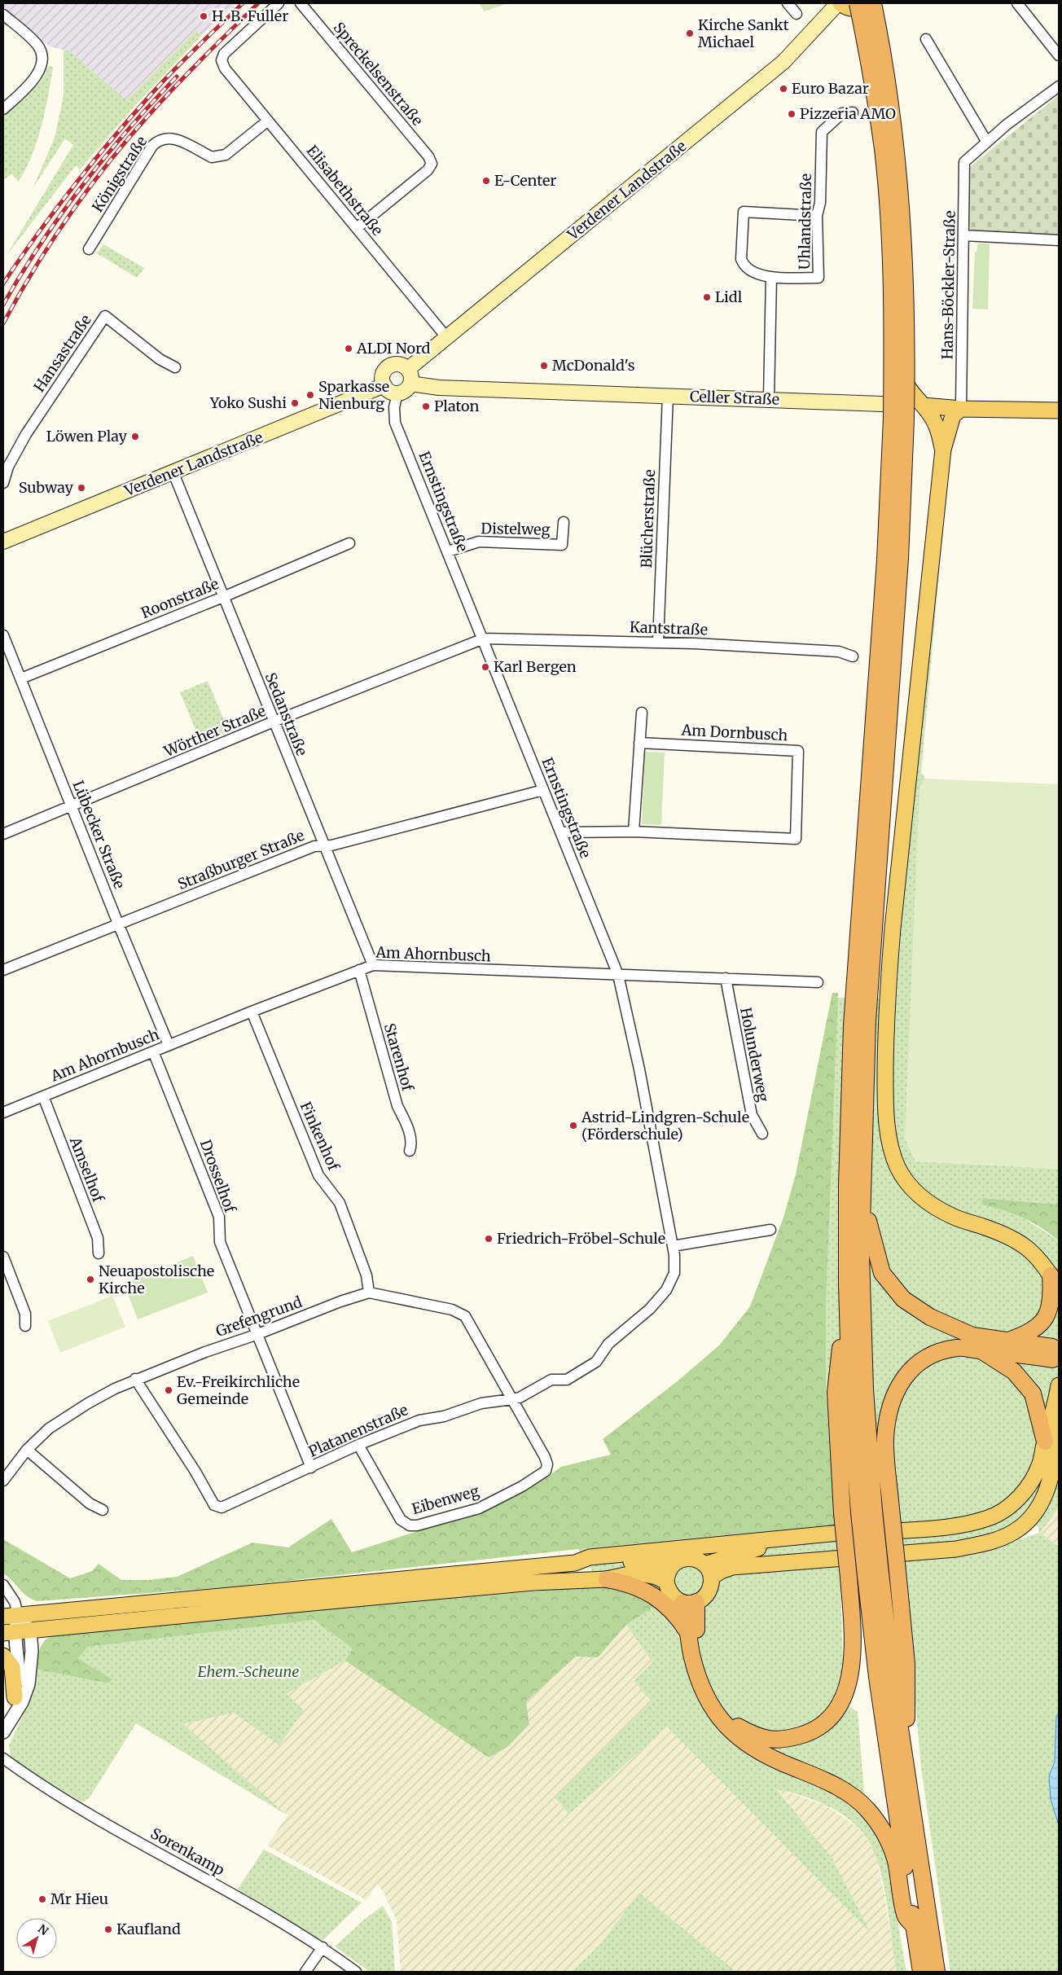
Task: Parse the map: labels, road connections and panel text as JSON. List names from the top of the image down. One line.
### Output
{"streets":{"main road":["Verdener Landstraße","Celler Straße"],"street":["Spreckelsenstraße","Königstraße","Elisabethstraße","Uhlandstraße","Hans-Böckler-Straße","Hansastraße","Ernstingstraße","Blücherstraße","Distelweg","Roonstraße","Kantstraße","Sedanstraße","Wörther Straße","Am Dornbusch","Lübecker Straße","Straßburger Straße","Am Ahornbusch","Holunderweg","Starenhof","Finkenhof","Amselhof","Drosselhof","Grefengrund","Platanenstraße","Eibenweg","Sorenkamp"]},"crossings":[["Spreckelsenstraße","Elisabethstraße"],["Königstraße","Elisabethstraße"],["Elisabethstraße","Verdener Landstraße"],["Verdener Landstraße","Celler Straße"],["Verdener Landstraße","Ernstingstraße"],["Verdener Landstraße","Sedanstraße"],["Hans-Böckler-Straße","Celler Straße"],["Celler Straße","Ernstingstraße"],["Celler Straße","Blücherstraße"],["Ernstingstraße","Distelweg"],["Ernstingstraße","Kantstraße"],["Ernstingstraße","Wörther Straße"],["Ernstingstraße","Am Dornbusch"],["Ernstingstraße","Straßburger Straße"],["Ernstingstraße","Am Ahornbusch"],["Ernstingstraße","Platanenstraße"],["Ernstingstraße","Eibenweg"],["Blücherstraße","Kantstraße"],["Roonstraße","Sedanstraße"],["Roonstraße","Lübecker Straße"],["Kantstraße","Wörther Straße"],["Sedanstraße","Wörther Straße"],["Sedanstraße","Straßburger Straße"],["Sedanstraße","Am Ahornbusch"],["Wörther Straße","Lübecker Straße"],["Lübecker Straße","Straßburger Straße"],["Lübecker Straße","Am Ahornbusch"],["Am Ahornbusch","Holunderweg"],["Am Ahornbusch","Starenhof"],["Am Ahornbusch","Finkenhof"],["Am Ahornbusch","Amselhof"],["Am Ahornbusch","Drosselhof"],["Finkenhof","Grefengrund"],["Drosselhof","Grefengrund"],["Drosselhof","Platanenstraße"],["Grefengrund","Platanenstraße"],["Platanenstraße","Eibenweg"]],"parks":["Ehem.-Scheune"],"places":["H. B. Fuller","Kirche Sankt Michael","Euro Bazar","Pizzeria AMO","E-Center","Lidl","ALDI Nord","McDonald's","Sparkasse Nienburg","Yoko Sushi","Platon","Löwen Play","Subway","Karl Bergen","Astrid-Lindgren-Schule (Förderschule)","Friedrich-Fröbel-Schule","Neuapostolische Kirche","Ev.-Freikirchliche Gemeinde","Mr Hieu","Kaufland"],"north":"top right"}
